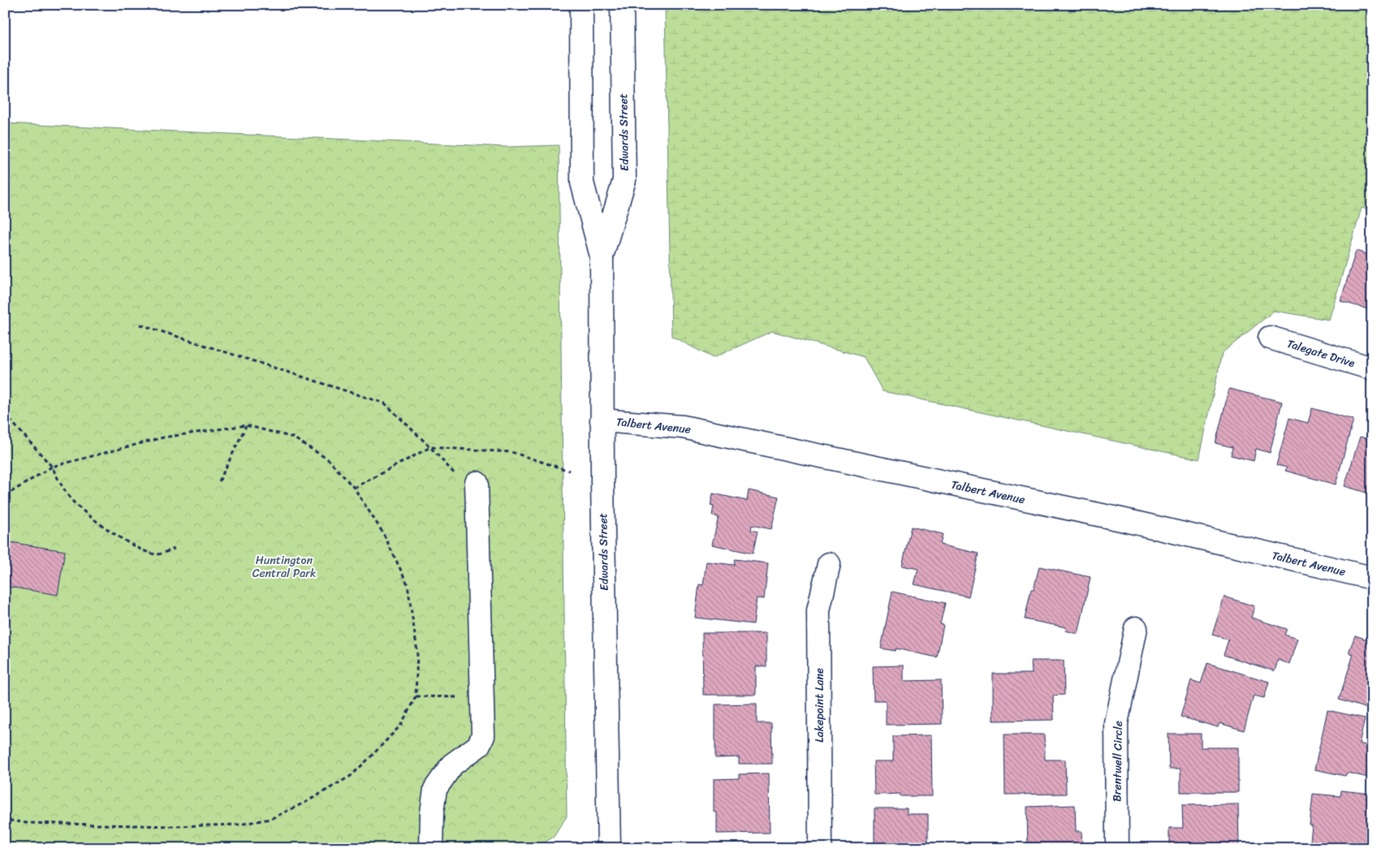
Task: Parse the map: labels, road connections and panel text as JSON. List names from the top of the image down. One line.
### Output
{"streets":{"street":["Edwards Street","Talegate Drive","Talbert Avenue","Lakepoint Lane","Brentwell Circle"]},"crossings":[["Edwards Street","Talbert Avenue"]],"parks":["Huntington Central Park"]}
